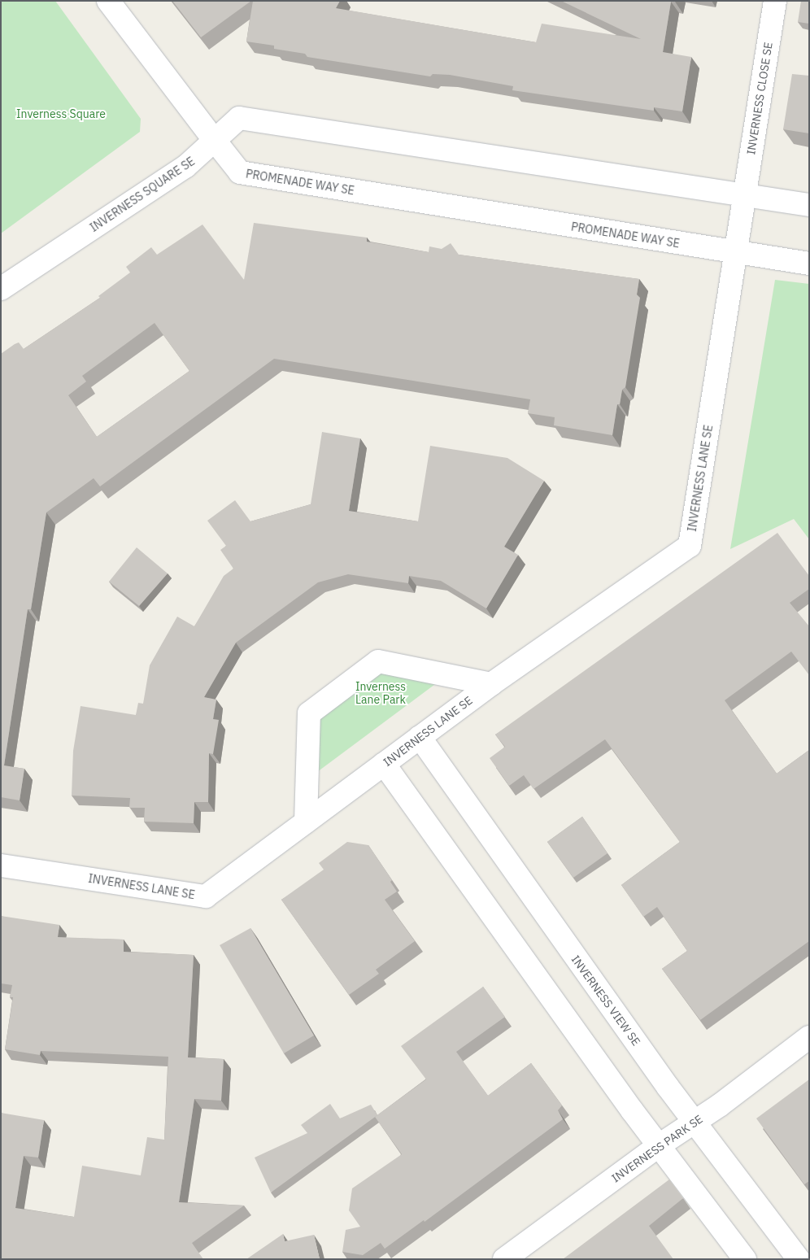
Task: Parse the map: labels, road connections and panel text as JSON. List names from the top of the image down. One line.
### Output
{"streets":{"street":["INVERNESS CLOSE SE","PROMENADE WAY SE","INVERNESS SQUARE SE","INVERNESS LANE SE","INVERNESS VIEW SE","INVERNESS PARK SE"]},"crossings":[["INVERNESS CLOSE SE","INVERNESS LANE SE"],["PROMENADE WAY SE","INVERNESS SQUARE SE"],["PROMENADE WAY SE","INVERNESS LANE SE"],["INVERNESS LANE SE","INVERNESS VIEW SE"],["INVERNESS VIEW SE","INVERNESS PARK SE"]],"parks":["Inverness Square","Inverness Lane Park"]}
